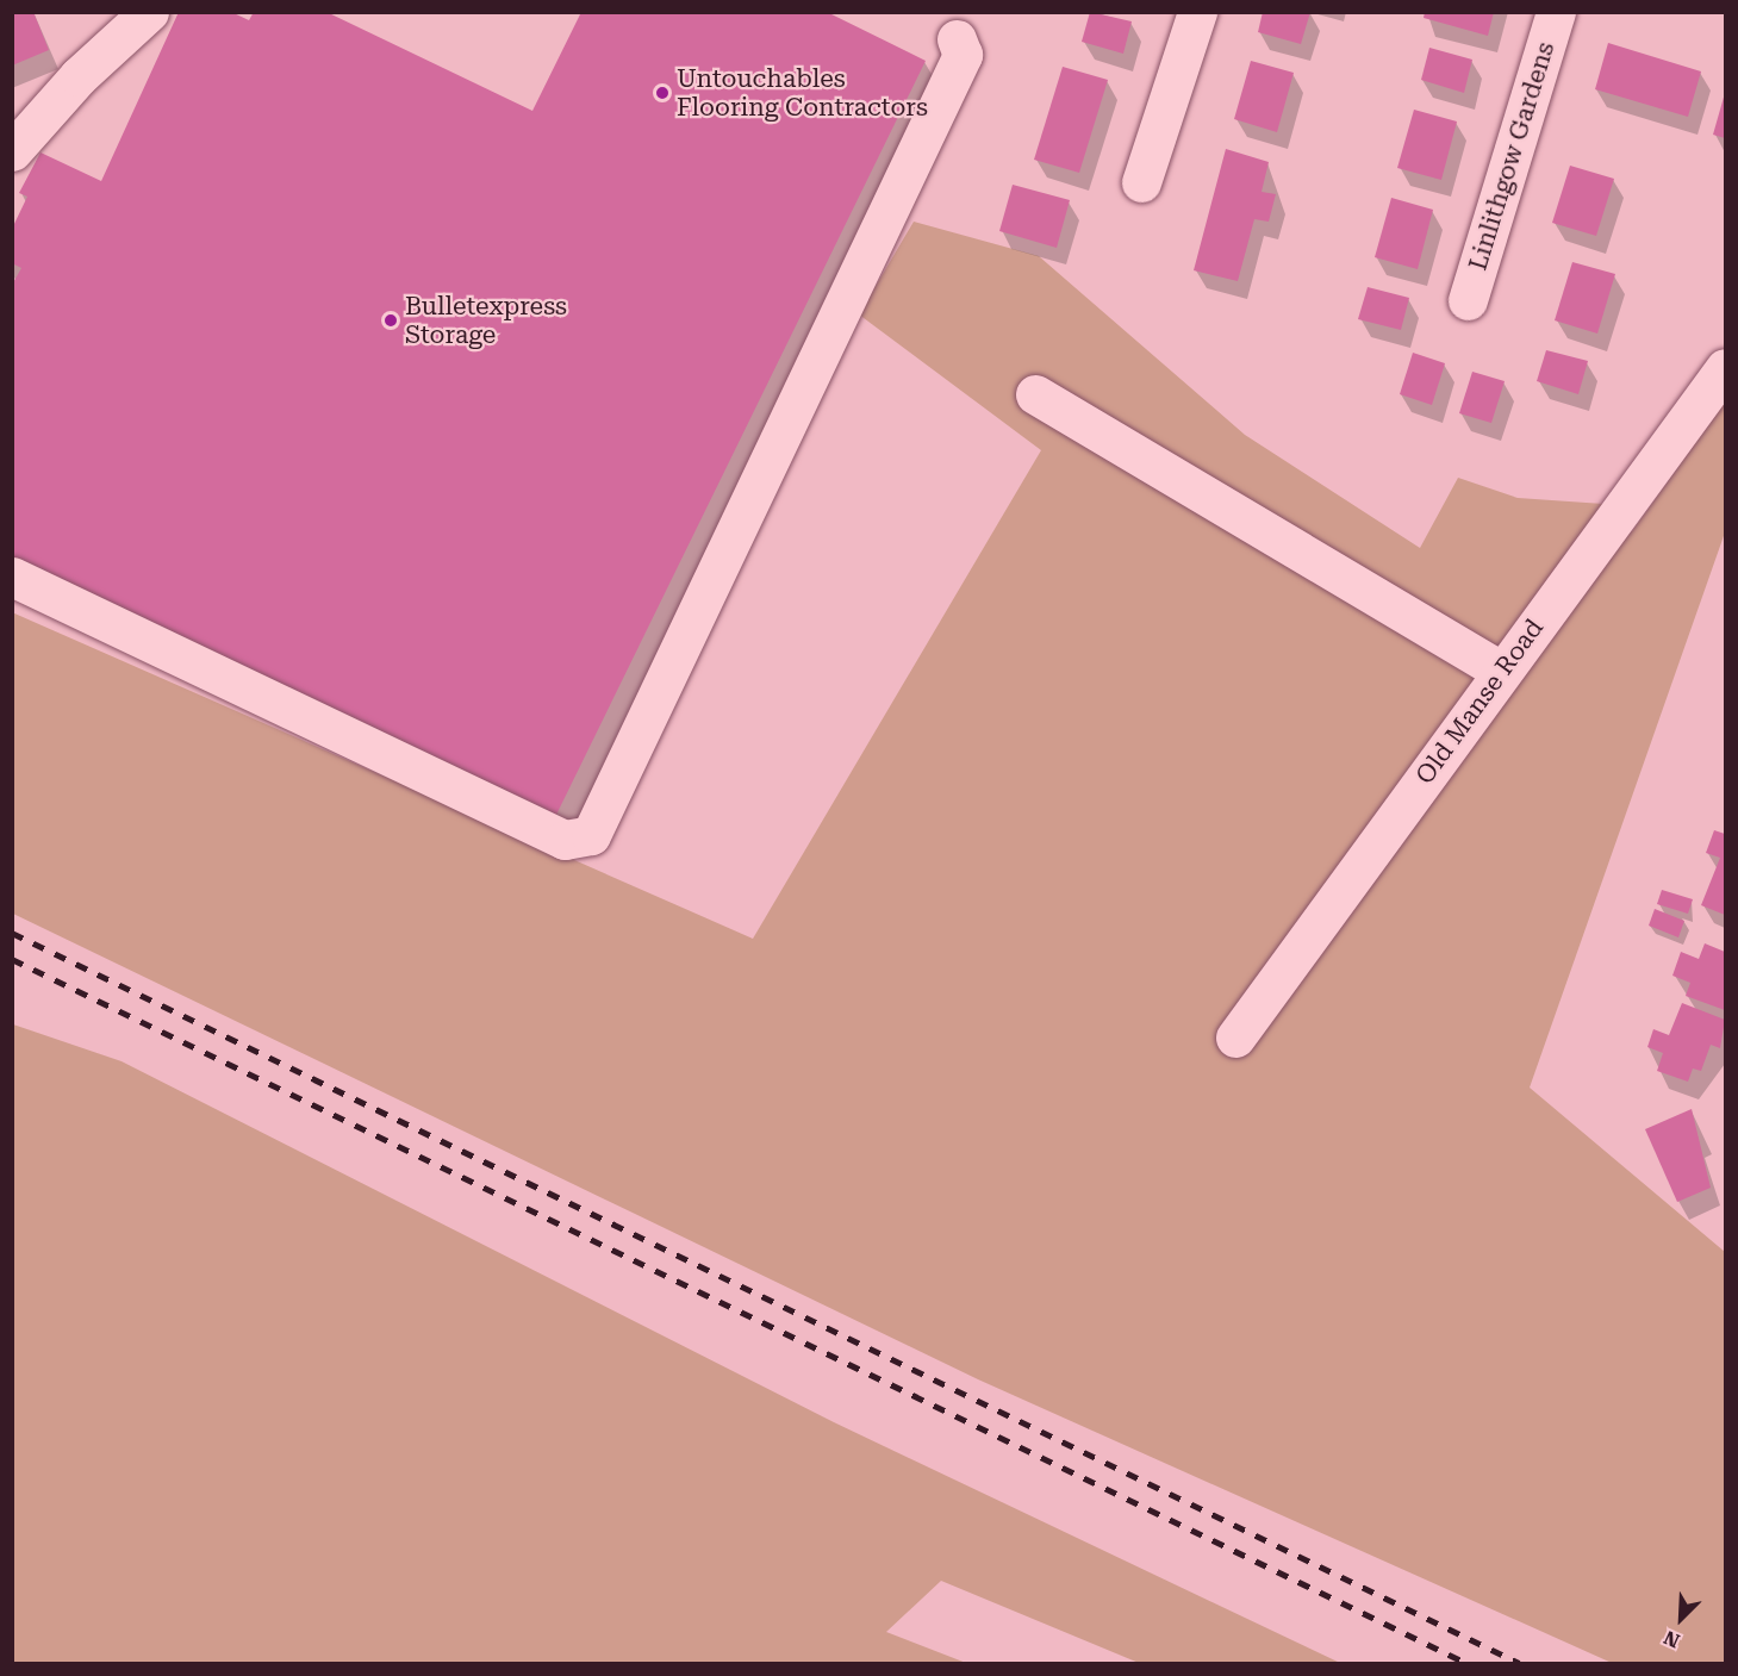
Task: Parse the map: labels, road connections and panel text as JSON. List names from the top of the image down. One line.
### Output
{"streets":{"street":["Linlithgow Gardens","Old Manse Road"]},"places":["Untouchables Flooring Contractors","Bulletexpress Storage"],"north":"bottom left"}
